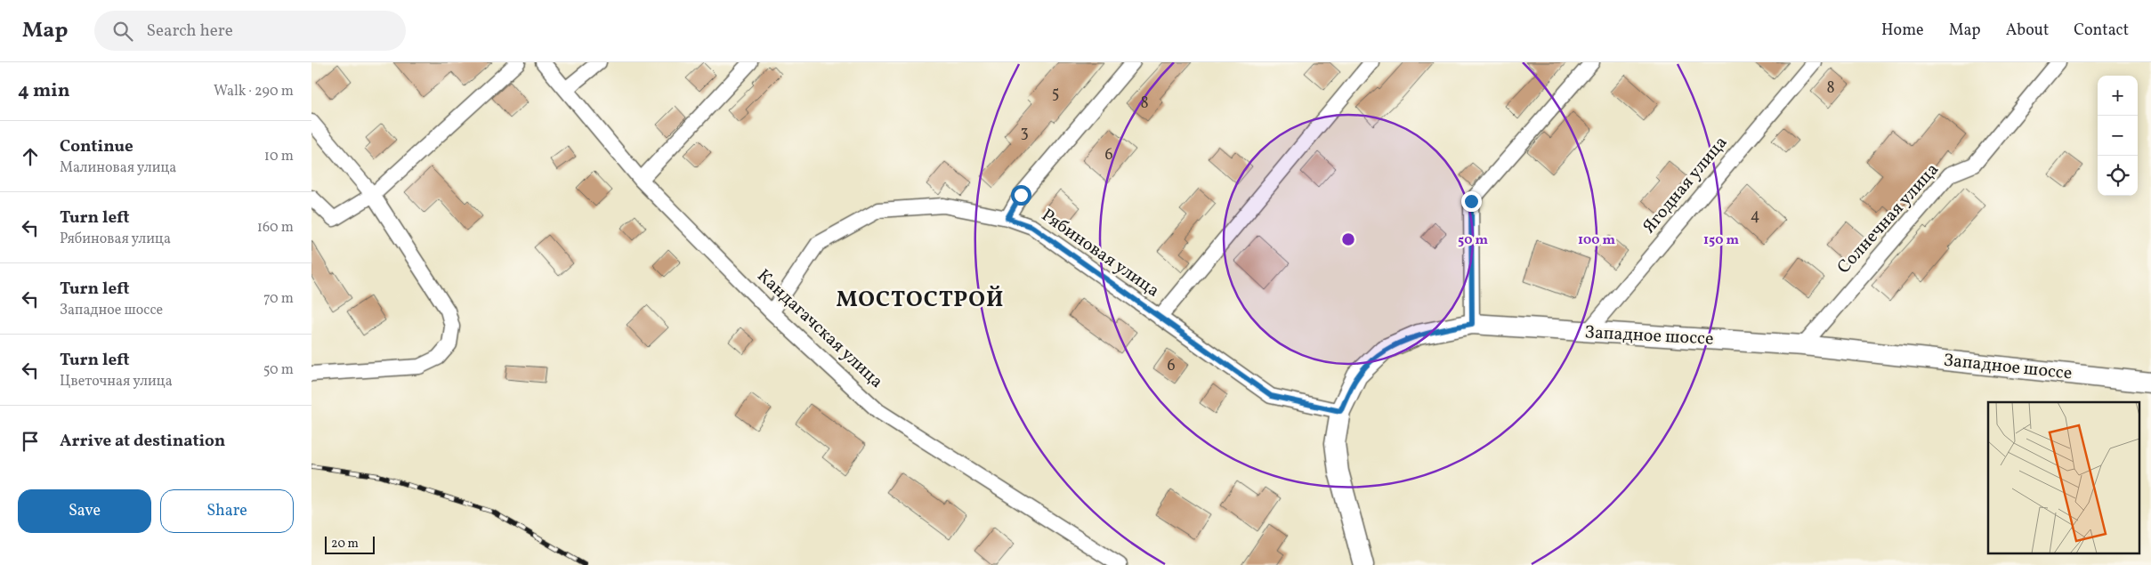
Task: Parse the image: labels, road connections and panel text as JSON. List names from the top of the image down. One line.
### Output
{"streets":{"main road":["Западное шоссе"],"street":["Ягодная улица","Солнечная улица","Рябиновая улица","Кандагачская улица"]},"crossings":[["Ягодная улица","Западное шоссе"],["Солнечная улица","Западное шоссе"],["Рябиновая улица","Кандагачская улица"],["Рябиновая улица","Западное шоссе"]],"districts":["МОСТОСТРОЙ"],"house_numbers":["8","5","8","3","6","4","6"],"scale_bar":"20 m","page":{"header":"Map","search":"Search here","nav":["Home","Map","About","Contact"],"heading":["4 min","Walk · 290 m"],"map_buttons":["+","−"],"list":[["Continue","Малиновая улица","10 m"],["Turn left","Рябиновая улица","160 m"],["Turn left","Западное шоссе","70 m"],["Turn left","Цветочная улица","50 m"],"Arrive at destination"],"buttons":["Save","Share"],"scale":"20 m"},"rings":["50 m","100 m","150 m"]}
